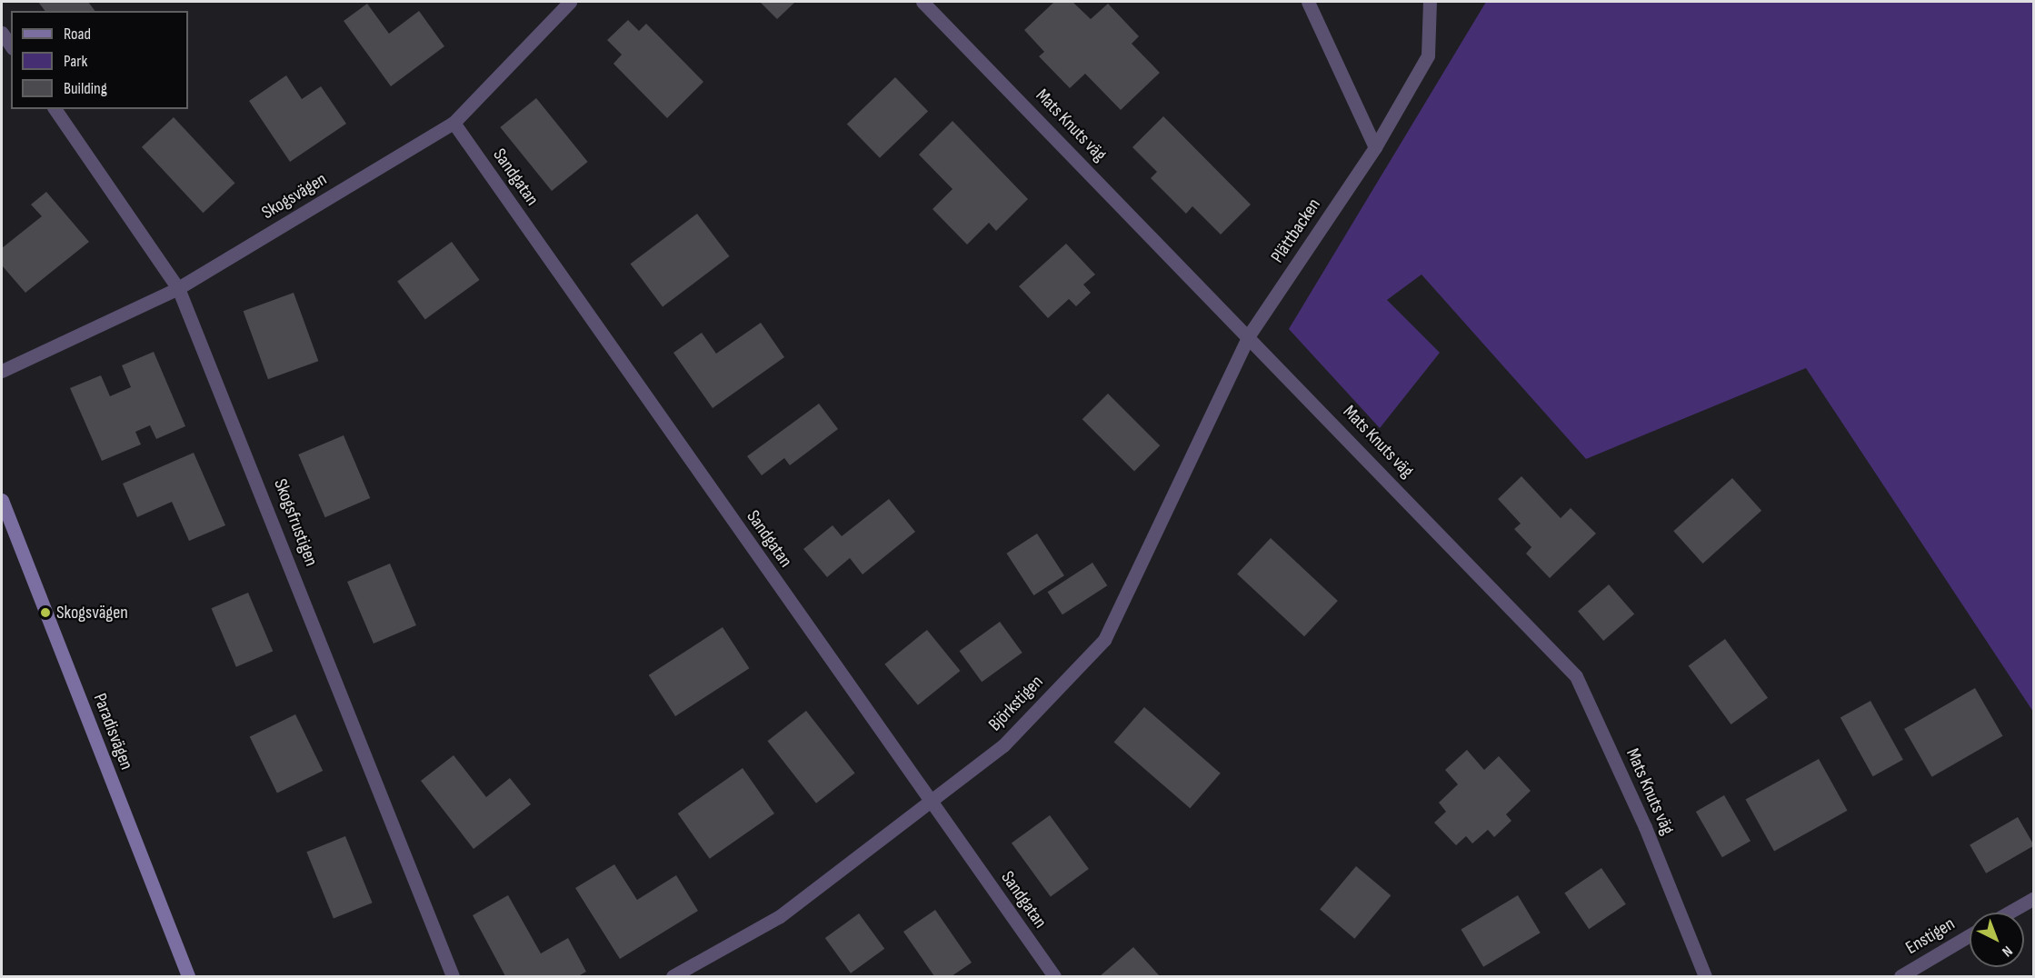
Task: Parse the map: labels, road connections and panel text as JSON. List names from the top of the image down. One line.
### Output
{"streets":{"street":["Mats Knuts väg","Sandgatan","Skogsvägen","Plättbacken","Skogsfrustigen","Björkstigen","Paradisvägen","Enstigen"]},"crossings":[["Mats Knuts väg","Plättbacken"],["Mats Knuts väg","Björkstigen"],["Sandgatan","Skogsvägen"],["Sandgatan","Björkstigen"],["Skogsvägen","Skogsfrustigen"],["Plättbacken","Björkstigen"]],"places":["Skogsvägen"],"legend":["Road","Park","Building"],"north":"bottom right"}
